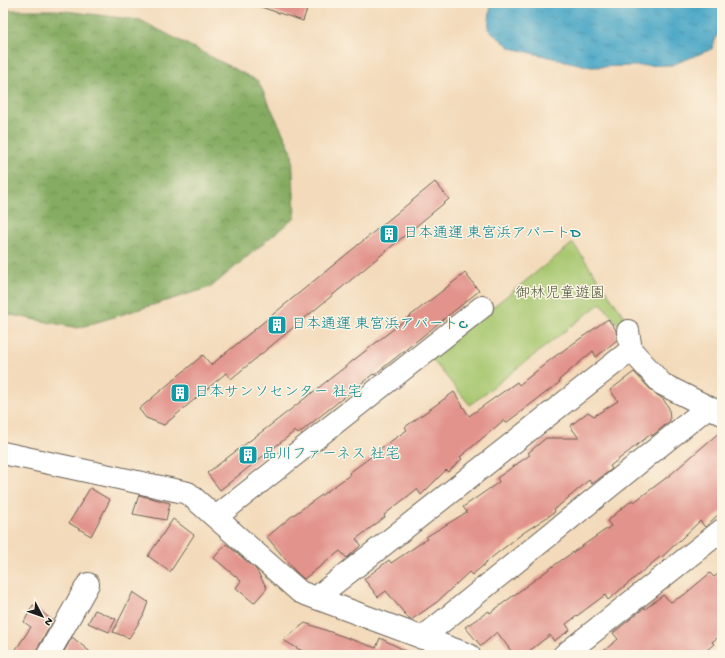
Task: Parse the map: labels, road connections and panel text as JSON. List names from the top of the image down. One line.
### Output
{"parks":["御林児童遊園"],"places":{"building":["日本通運 東宮浜アパートD","日本通運 東宮浜アパートC","日本サンソセンター 社宅","品川ファーネス 社宅"]},"north":"bottom right"}
